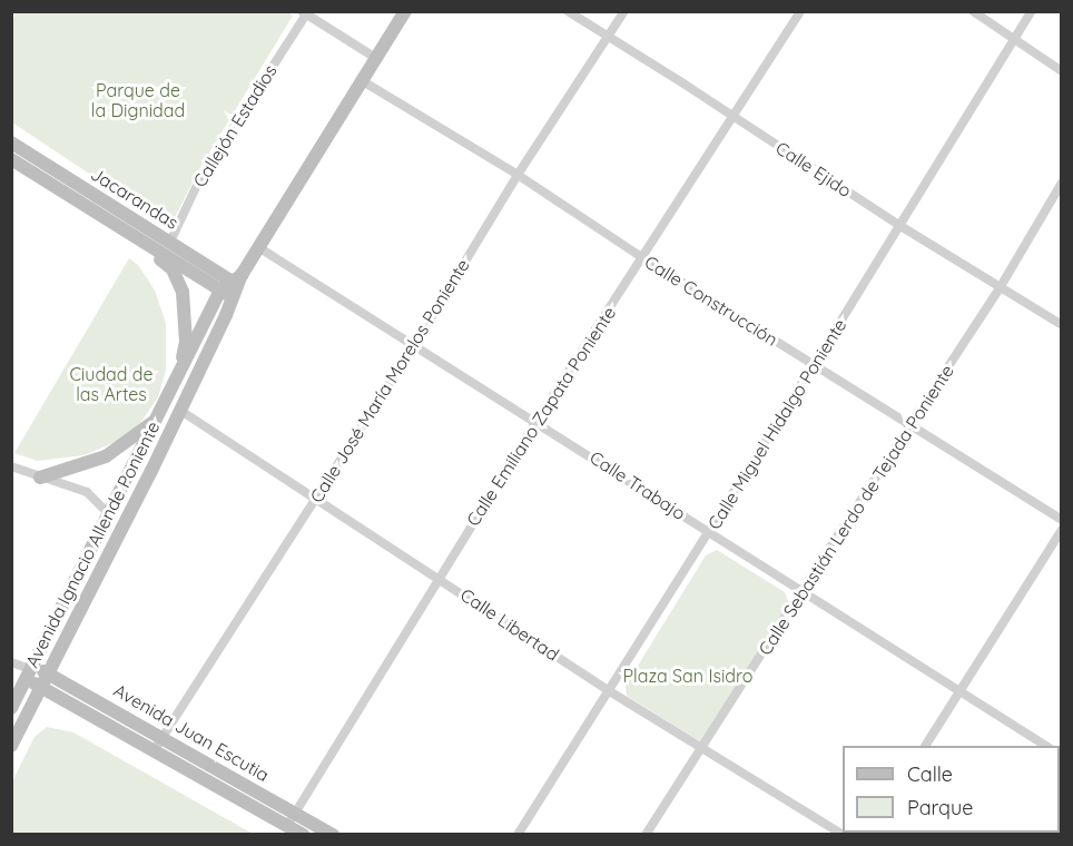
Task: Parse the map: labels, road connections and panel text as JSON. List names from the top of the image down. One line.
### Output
{"streets":{"main road":["Jacarandas","Avenida Ignacio Allende Poniente","Avenida Juan Escutia"],"street":["Callejón Estadios","Calle Ejido","Calle Construcción","Calle José María Morelos Poniente","Calle Emiliano Zapata Poniente","Calle Miguel Hidalgo Poniente","Calle Trabajo","Calle Sebastián Lerdo de Tejada Poniente","Calle Libertad"]},"crossings":[["Callejón Estadios","Jacarandas"],["Calle Ejido","Calle José María Morelos Poniente"],["Calle Ejido","Calle Emiliano Zapata Poniente"],["Calle Ejido","Calle Miguel Hidalgo Poniente"],["Calle Ejido","Calle Sebastián Lerdo de Tejada Poniente"],["Jacarandas","Avenida Ignacio Allende Poniente"],["Calle Construcción","Calle José María Morelos Poniente"],["Calle Construcción","Calle Emiliano Zapata Poniente"],["Calle Construcción","Calle Miguel Hidalgo Poniente"],["Calle Construcción","Calle Sebastián Lerdo de Tejada Poniente"],["Calle Construcción","Avenida Ignacio Allende Poniente"],["Calle José María Morelos Poniente","Calle Trabajo"],["Calle José María Morelos Poniente","Calle Libertad"],["Calle José María Morelos Poniente","Avenida Juan Escutia"],["Calle Emiliano Zapata Poniente","Calle Trabajo"],["Calle Emiliano Zapata Poniente","Calle Libertad"],["Calle Emiliano Zapata Poniente","Avenida Juan Escutia"],["Calle Miguel Hidalgo Poniente","Calle Trabajo"],["Calle Miguel Hidalgo Poniente","Calle Libertad"],["Calle Trabajo","Calle Sebastián Lerdo de Tejada Poniente"],["Calle Trabajo","Avenida Ignacio Allende Poniente"],["Calle Sebastián Lerdo de Tejada Poniente","Calle Libertad"],["Avenida Ignacio Allende Poniente","Calle Libertad"],["Avenida Ignacio Allende Poniente","Avenida Juan Escutia"]],"parks":["Parque de la Dignidad","Ciudad de las Artes","Plaza San Isidro"],"legend":["Calle","Parque"]}
